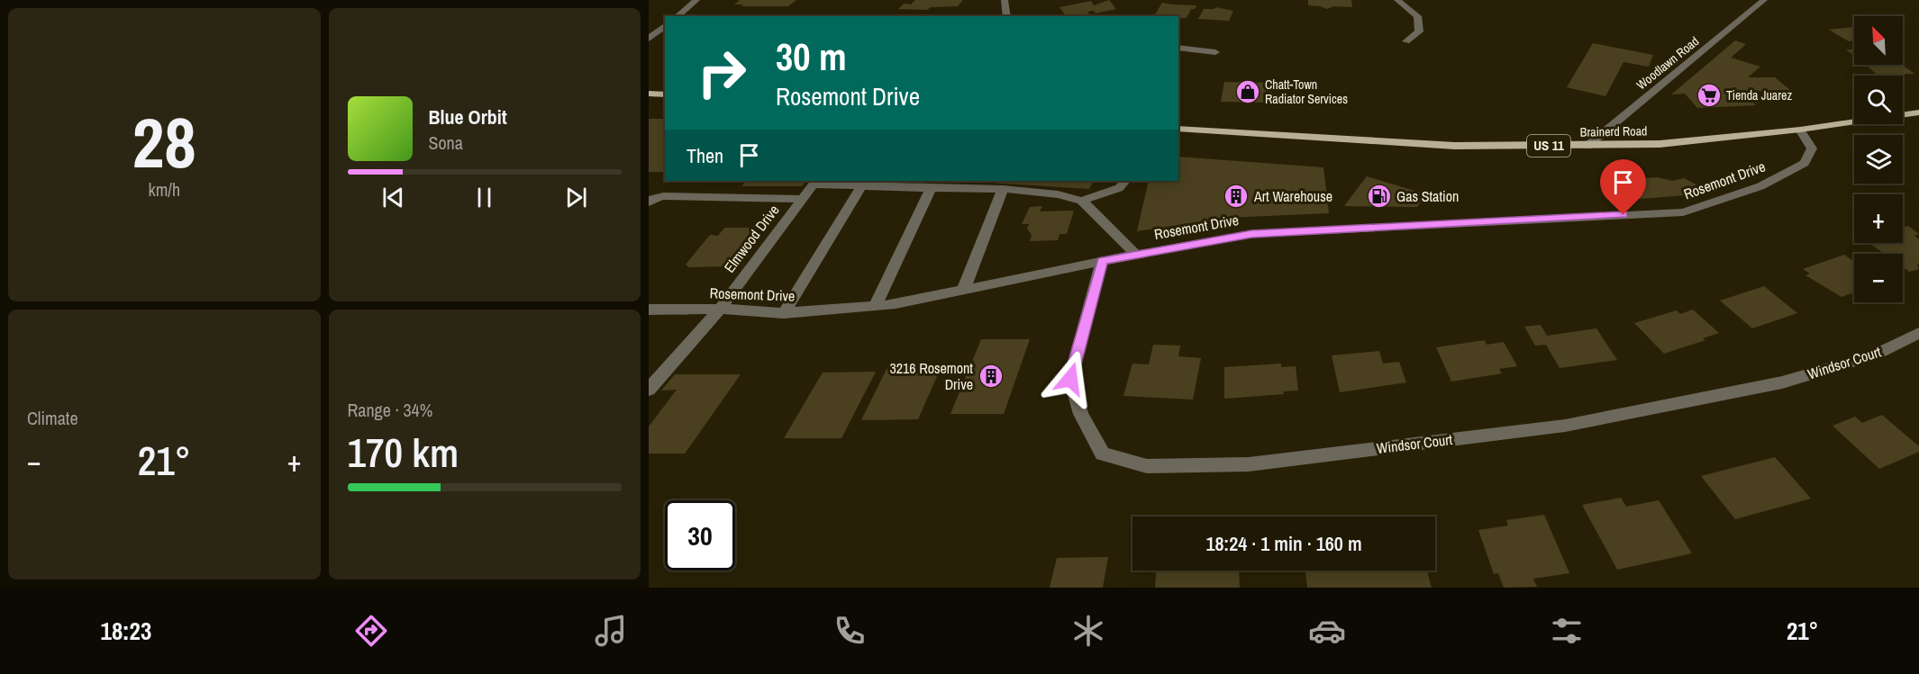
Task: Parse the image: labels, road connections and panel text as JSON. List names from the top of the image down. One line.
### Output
{"streets":{"main road":["Brainerd Road","US 11"],"street":["Woodlawn Road","Rosemont Drive","Elmwood Drive","Windsor Court"]},"crossings":[["Woodlawn Road","Brainerd Road"],["Brainerd Road","Rosemont Drive"],["Rosemont Drive","Elmwood Drive"],["Rosemont Drive","Windsor Court"]],"places":{"shop":["Chatt-Town Radiator Services"],"supermarket":["Tienda Juarez"],"building":["Art Warehouse","3216 Rosemont Drive"],"fuel station":["Gas Station"]},"north":"top left","page":{"tile":[["28","km/h"],"Climate",["Range · 34%","170 km"]],"map_buttons":["+","−"],"turn":["30 m","Rosemont Drive"],"song":["Blue Orbit","Sona"],"then":"Then","heat":["−","21°","+"],"limit":"30","trip":"18:24 · 1 min · 160 m","tabs":["18:23","21°"]}}
